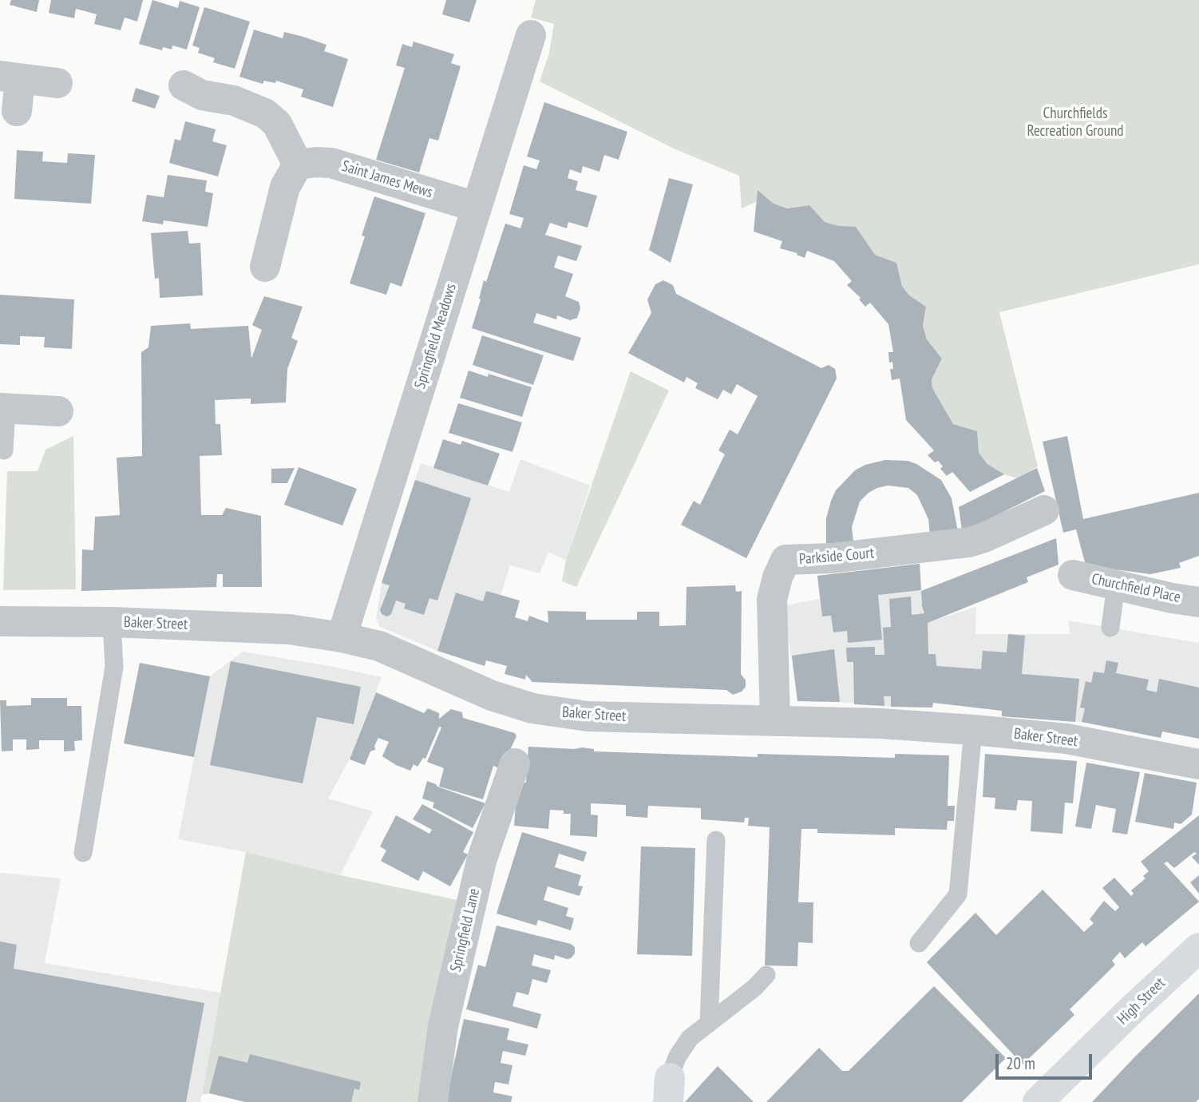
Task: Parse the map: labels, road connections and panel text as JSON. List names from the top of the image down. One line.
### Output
{"streets":{"main road":["High Street"],"street":["Saint James Mews","Springfield Meadows","Parkside Court","Churchfield Place","Baker Street","Springfield Lane"]},"crossings":[["Saint James Mews","Springfield Meadows"],["Springfield Meadows","Baker Street"],["Parkside Court","Baker Street"]],"parks":["Churchfields Recreation Ground"],"scale_bar":"20 m"}
